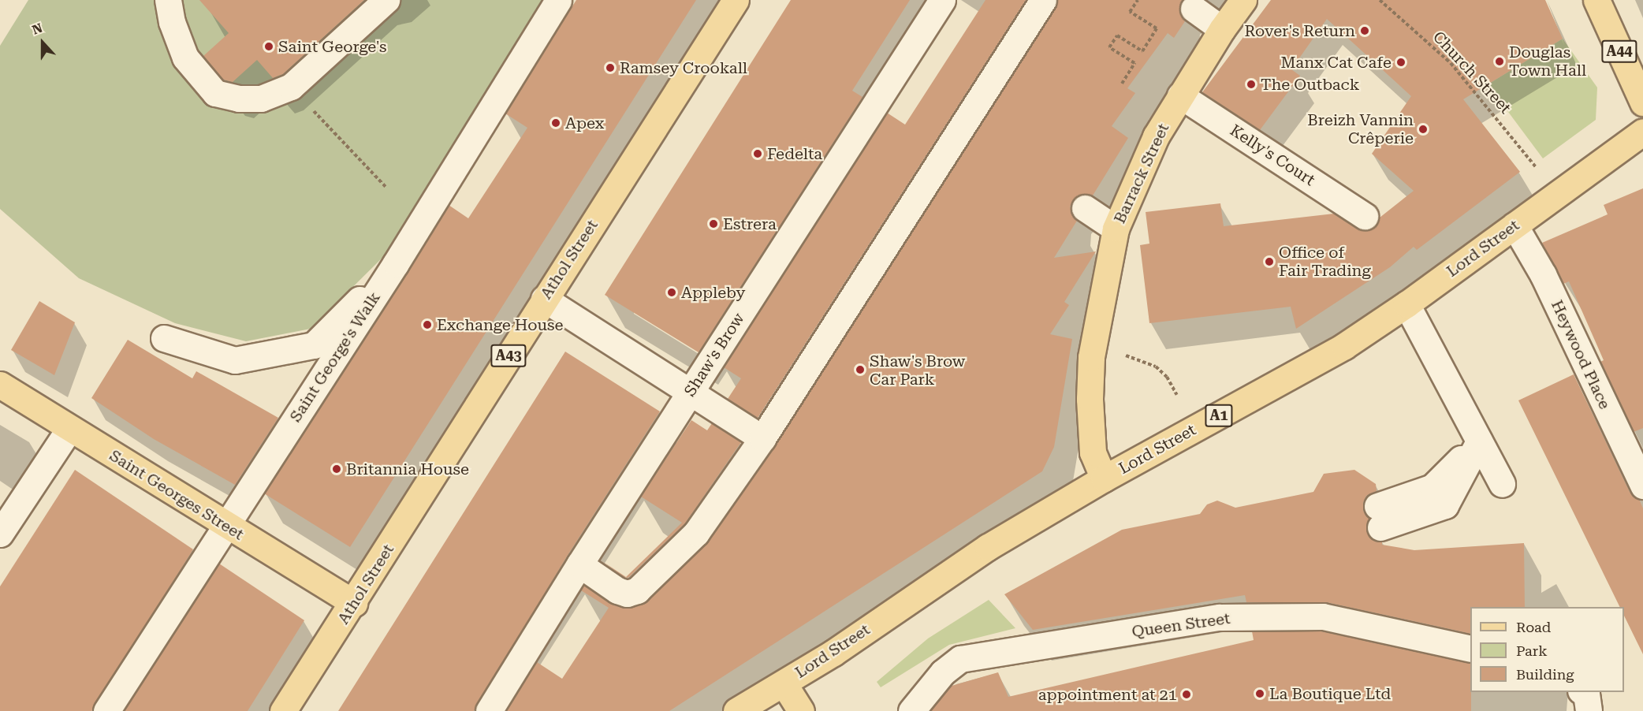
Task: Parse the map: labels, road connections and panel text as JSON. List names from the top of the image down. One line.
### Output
{"streets":{"main road":["A44","Barrack Street","Lord Street","Athol Street","A43","A1","Saint Georges Street"],"street":["Kelly's Court","Shaw's Brow","Heywood Place","Saint George's Walk","Queen Street"],"path":["Church Street"]},"crossings":[["Kelly's Court","Barrack Street"],["Barrack Street","Lord Street"],["Lord Street","Heywood Place"],["Athol Street","Saint Georges Street"],["Saint George's Walk","Saint Georges Street"]],"places":["Rover's Return","Saint George's","Douglas Town Hall","Manx Cat Cafe","Ramsey Crookall","The Outback","Apex","Breizh Vannin Crêperie","Fedelta","Estrera","Office of Fair Trading","Appleby","Exchange House","Shaw's Brow Car Park","Britannia House","La Boutique Ltd","appointment at 21"],"legend":["Road","Park","Building"],"north":"top"}
